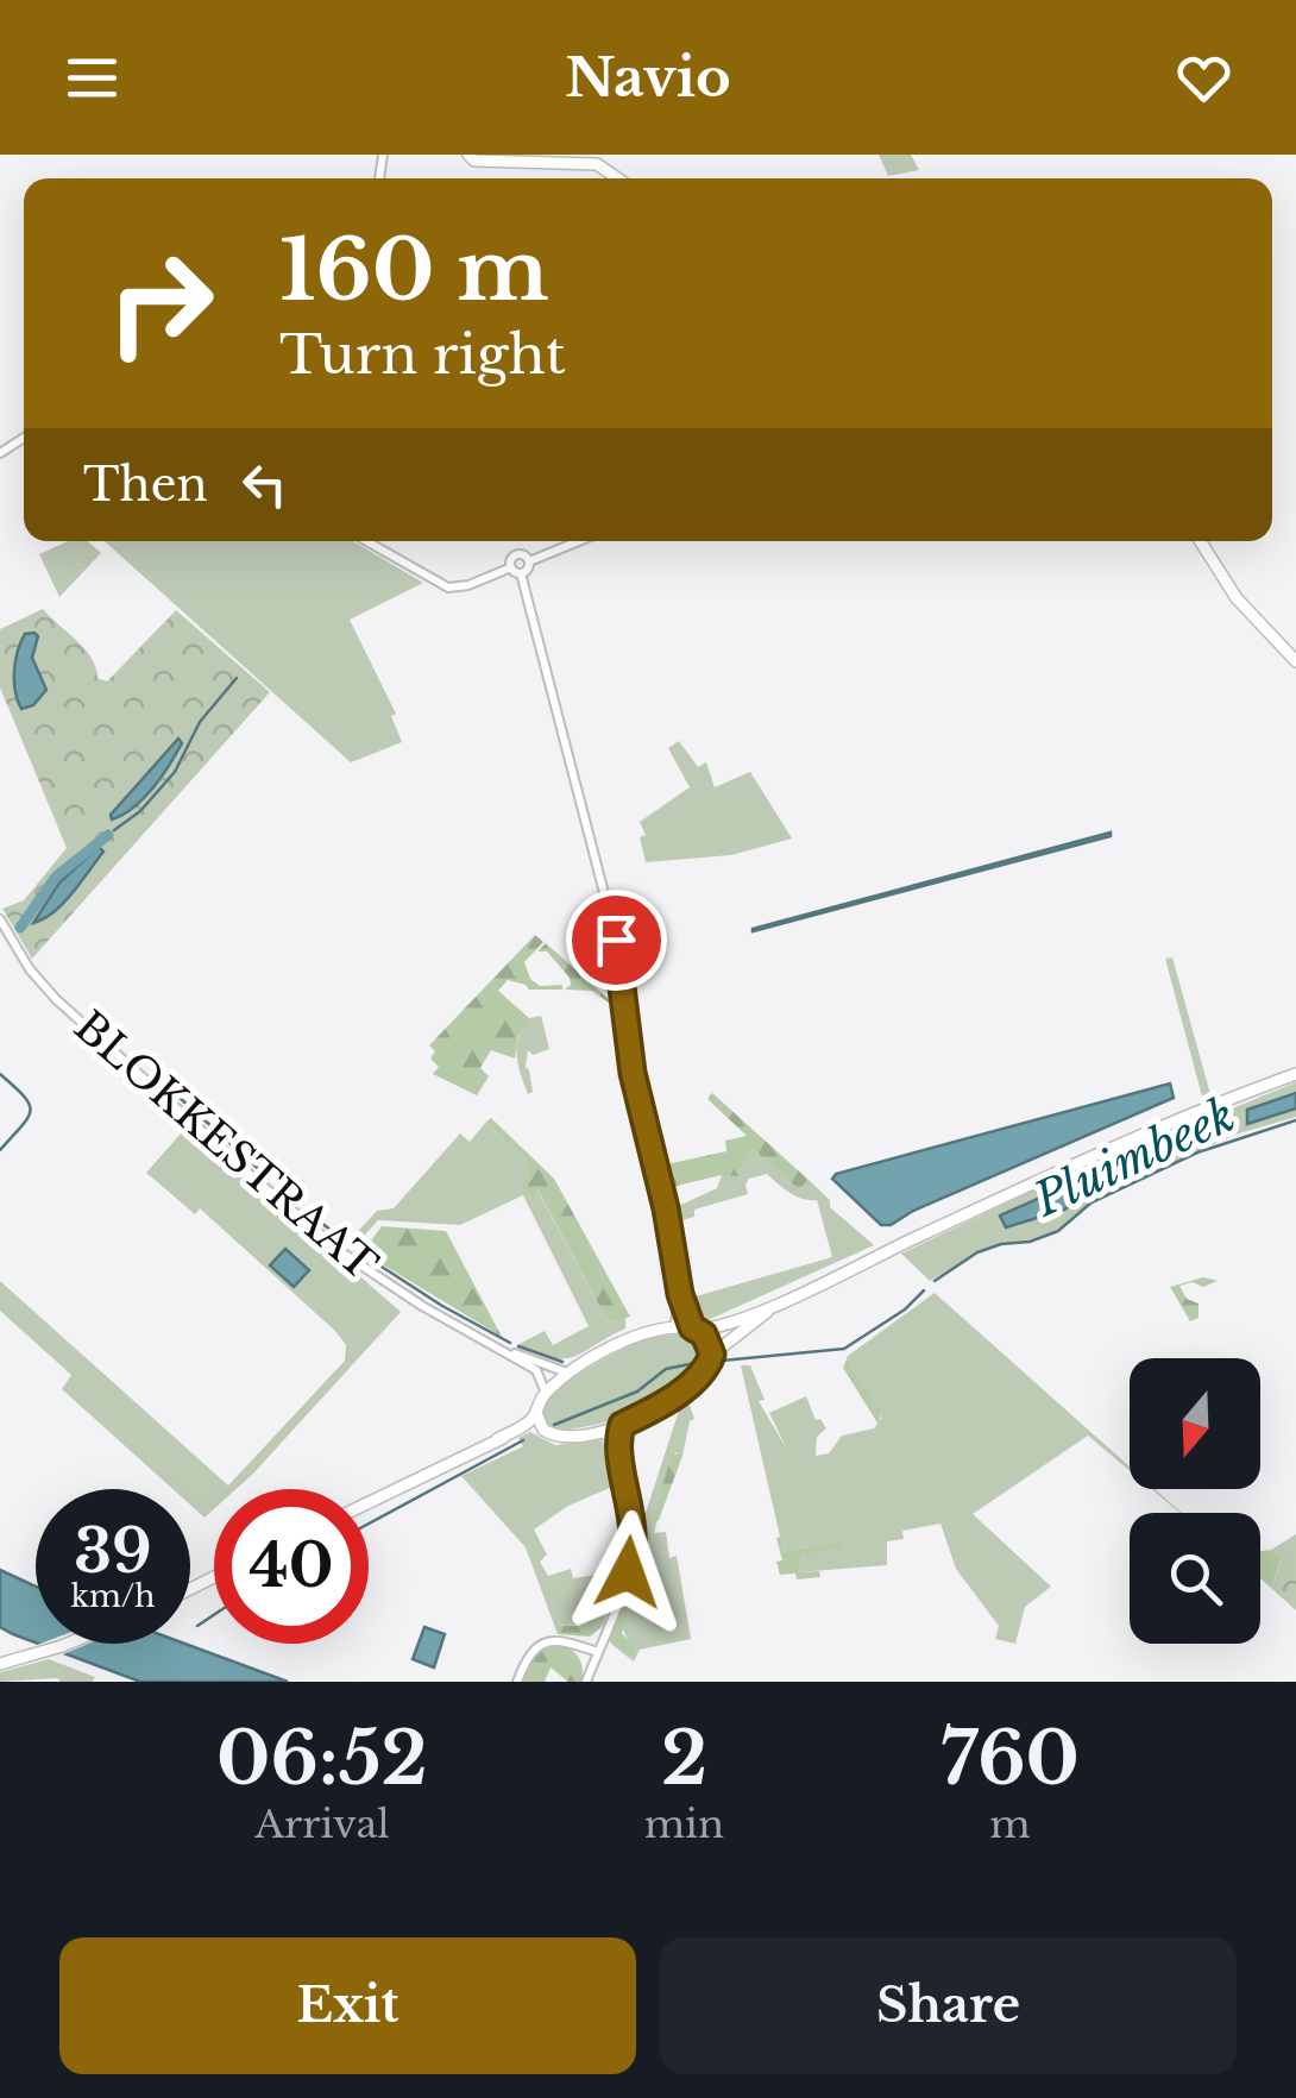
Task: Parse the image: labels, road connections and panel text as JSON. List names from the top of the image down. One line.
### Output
{"streets":{"street":["BLOKKESTRAAT"]},"water":["Pluimbeek"],"north":"bottom","page":{"header":"Navio","turn":["160 m","Turn right"],"then":"Then","speed":"39 km/h","limit":"40","eta":["06:52","Arrival","2","min","760","m"],"buttons":["Exit","Share"]}}
